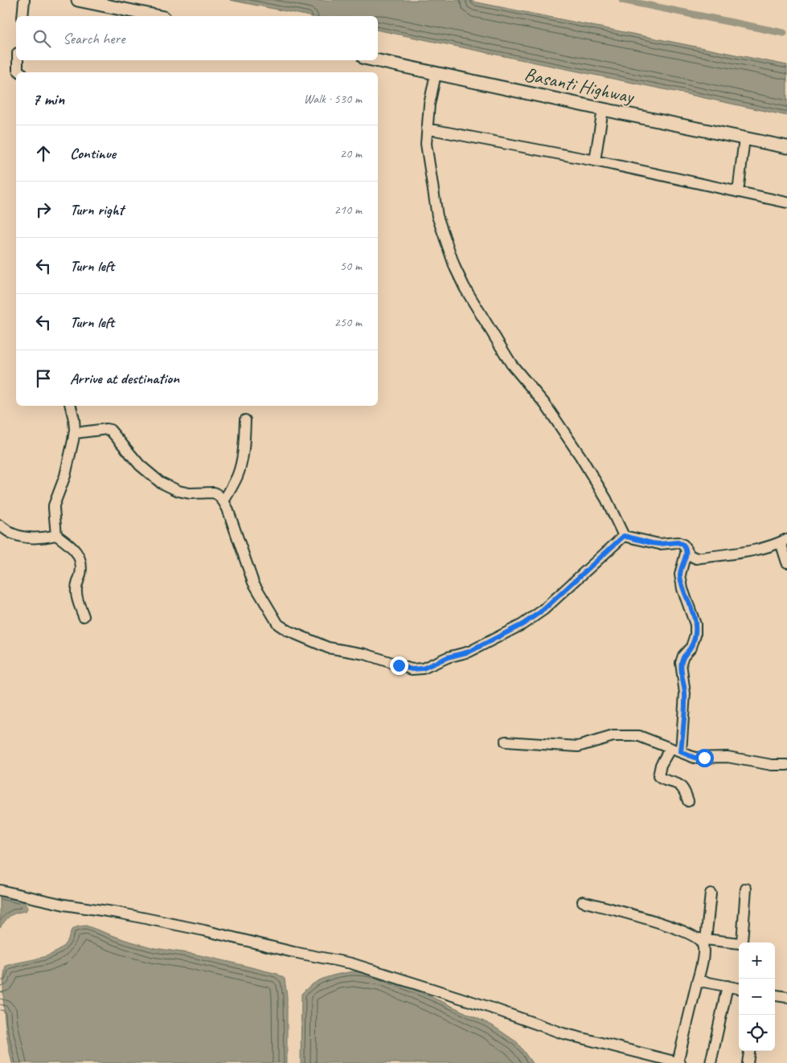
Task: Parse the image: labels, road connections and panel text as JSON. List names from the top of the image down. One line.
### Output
{"streets":{"main road":["Basanti Highway"]},"page":{"search":"Search here","heading":["7 min","Walk · 530 m"],"list":[["Continue","20 m"],["Turn right","210 m"],["Turn left","50 m"],["Turn left","250 m"],"Arrive at destination"],"map_buttons":["+","−"]}}
